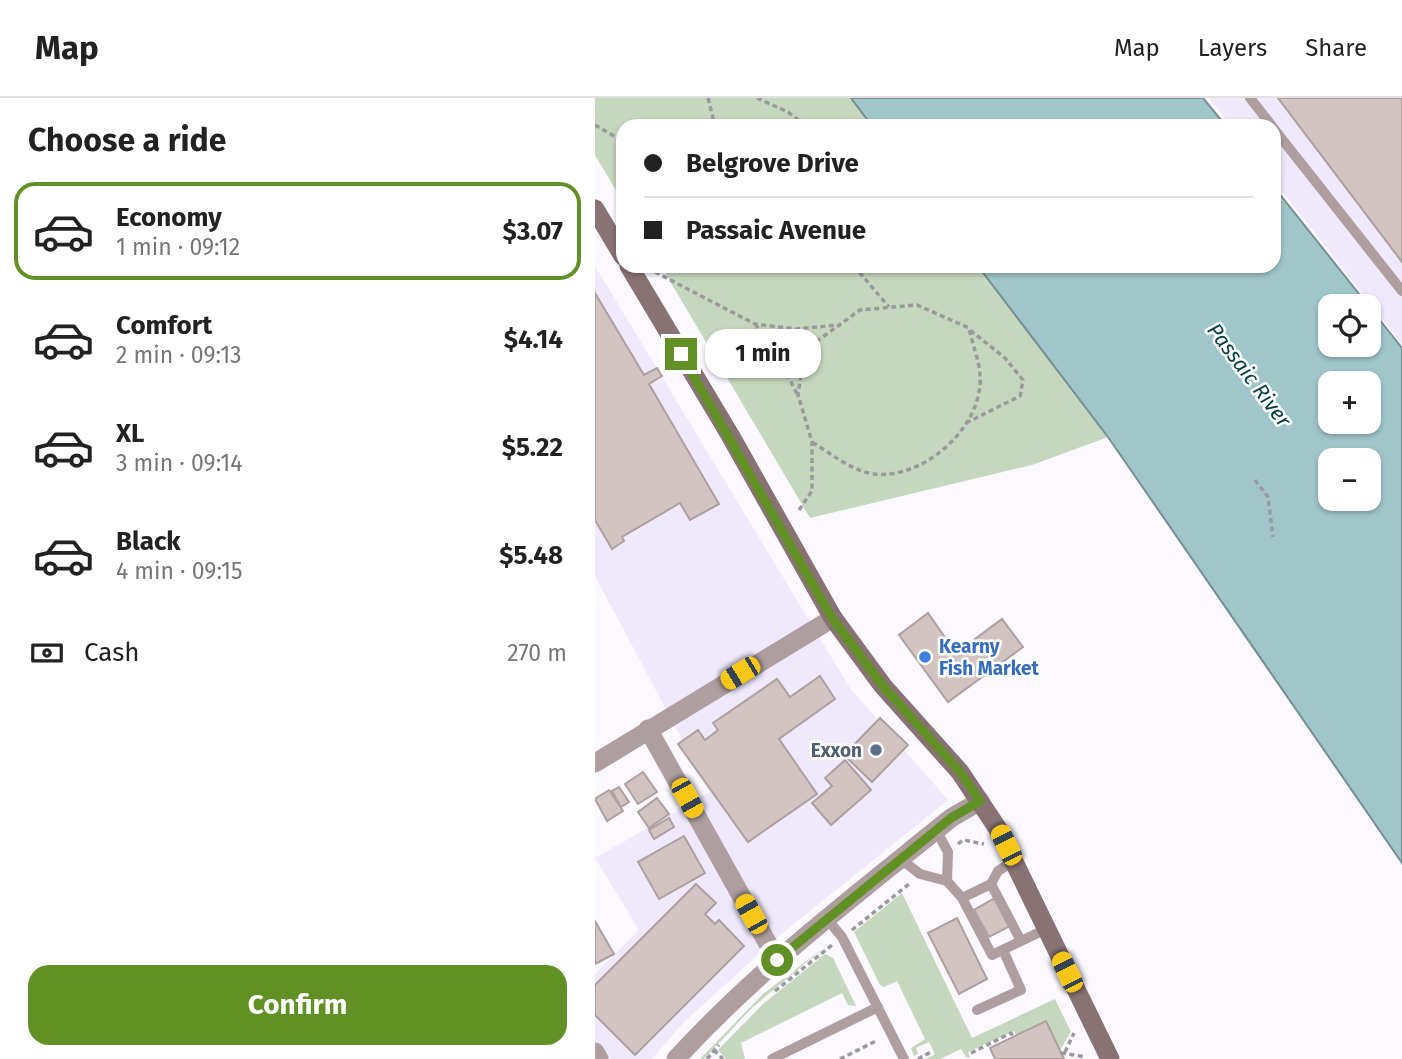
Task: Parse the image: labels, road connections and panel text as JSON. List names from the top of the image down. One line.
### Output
{"water":["Passaic River"],"places":["Kearny Fish Market","Exxon"],"page":{"header":"Map","nav":["Map","Layers","Share"],"heading":"Choose a ride","banner":["Belgrove Drive","Passaic Avenue"],"list":[{"name":"Economy","note":"1 min · 09:12","value":"$3.07"},{"name":"Comfort","note":"2 min · 09:13","value":"$4.14"},{"name":"XL","note":"3 min · 09:14","value":"$5.22"},{"name":"Black","note":"4 min · 09:15","value":"$5.48"}],"map_buttons":["+","−"],"bubble":"1 min","pay":["Cash","270 m"],"buttons":"Confirm"}}
